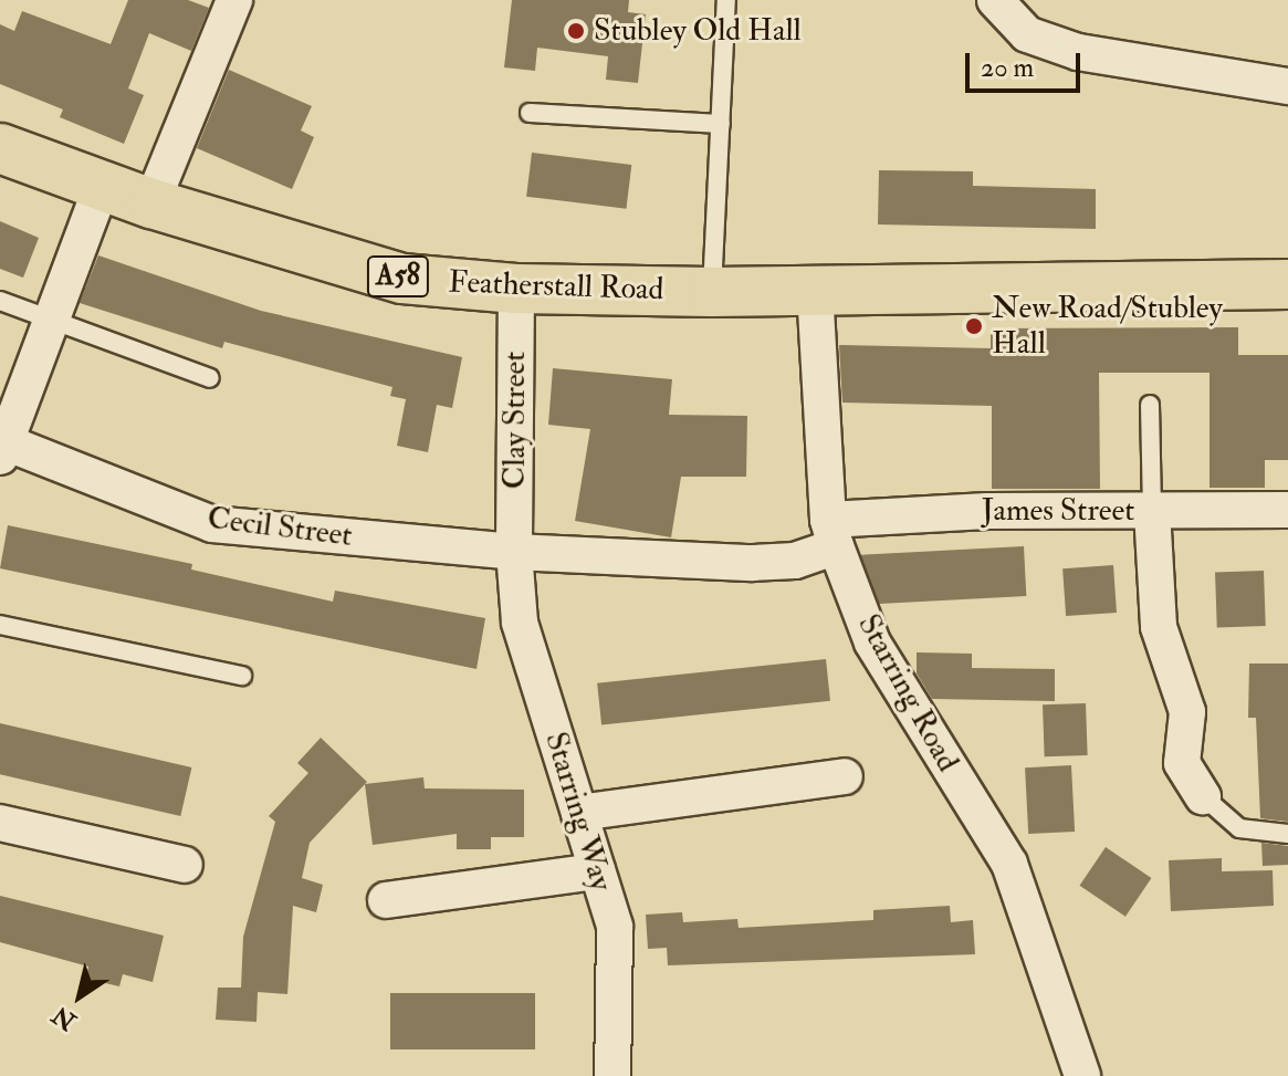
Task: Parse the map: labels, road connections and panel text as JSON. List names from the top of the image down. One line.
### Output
{"streets":{"highway":["A58","Featherstall Road"],"street":["Clay Street","James Street","Cecil Street","Starring Road","Starring Way"]},"crossings":[["A58","Featherstall Road"],["A58","Starring Road"],["Featherstall Road","Clay Street"],["Featherstall Road","Starring Road"],["Clay Street","Cecil Street"],["Clay Street","Starring Way"],["James Street","Cecil Street"],["James Street","Starring Road"],["Cecil Street","Starring Road"],["Cecil Street","Starring Way"]],"places":["Stubley Old Hall","New Road/Stubley Hall"],"scale_bar":"20 m","north":"bottom left"}
